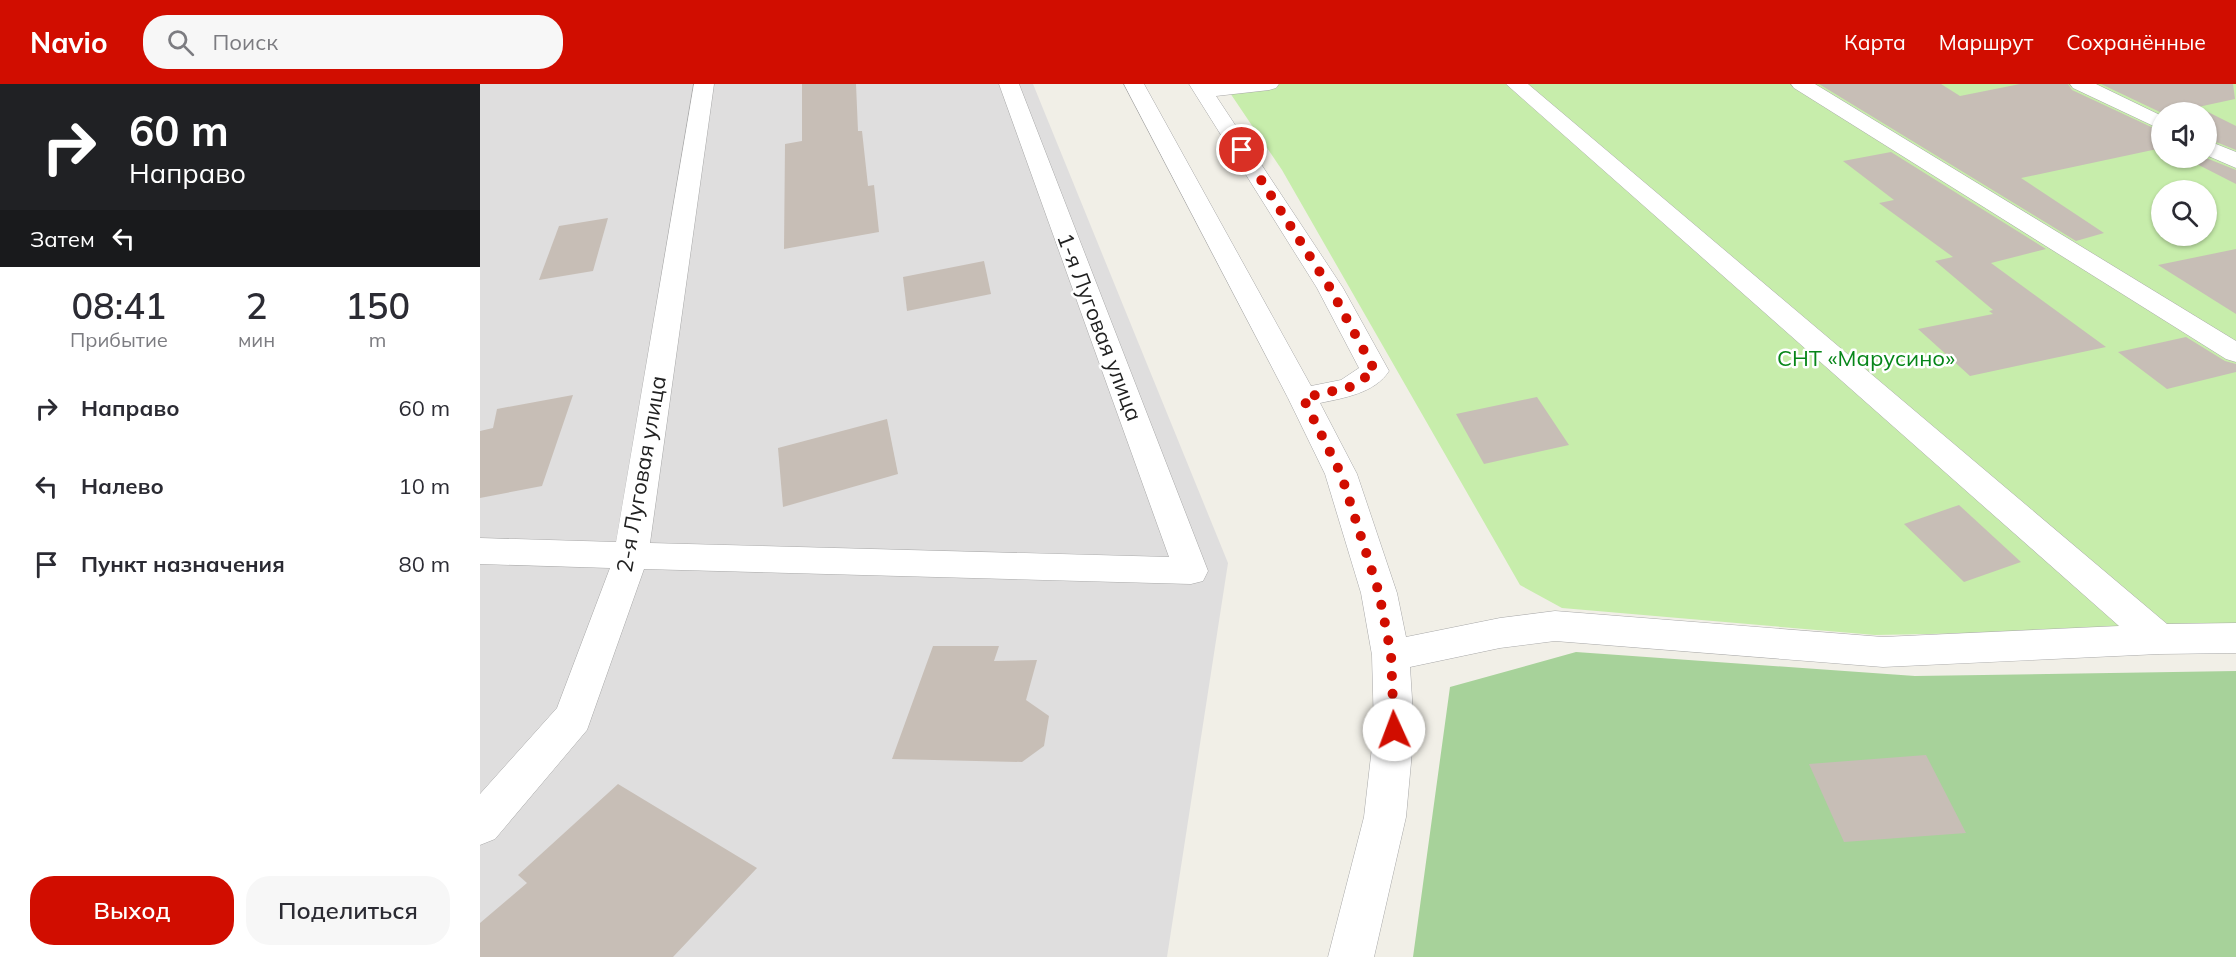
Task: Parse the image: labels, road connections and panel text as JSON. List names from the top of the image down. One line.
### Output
{"streets":{"street":["1-я Луговая улица","2-я Луговая улица"]},"crossings":[["1-я Луговая улица","2-я Луговая улица"]],"parks":["СНТ «Марусино»"],"page":{"header":"Navio","search":"Поиск","nav":["Карта","Маршрут","Сохранённые"],"turn":["60 m","Направо"],"then":"Затем","eta":["08:41","Прибытие","2","мин","150","m"],"list":[{"name":"Направо","value":"60 m"},{"name":"Налево","value":"10 m"},{"name":"Пункт назначения","value":"80 m"}],"buttons":["Выход","Поделиться"]}}
